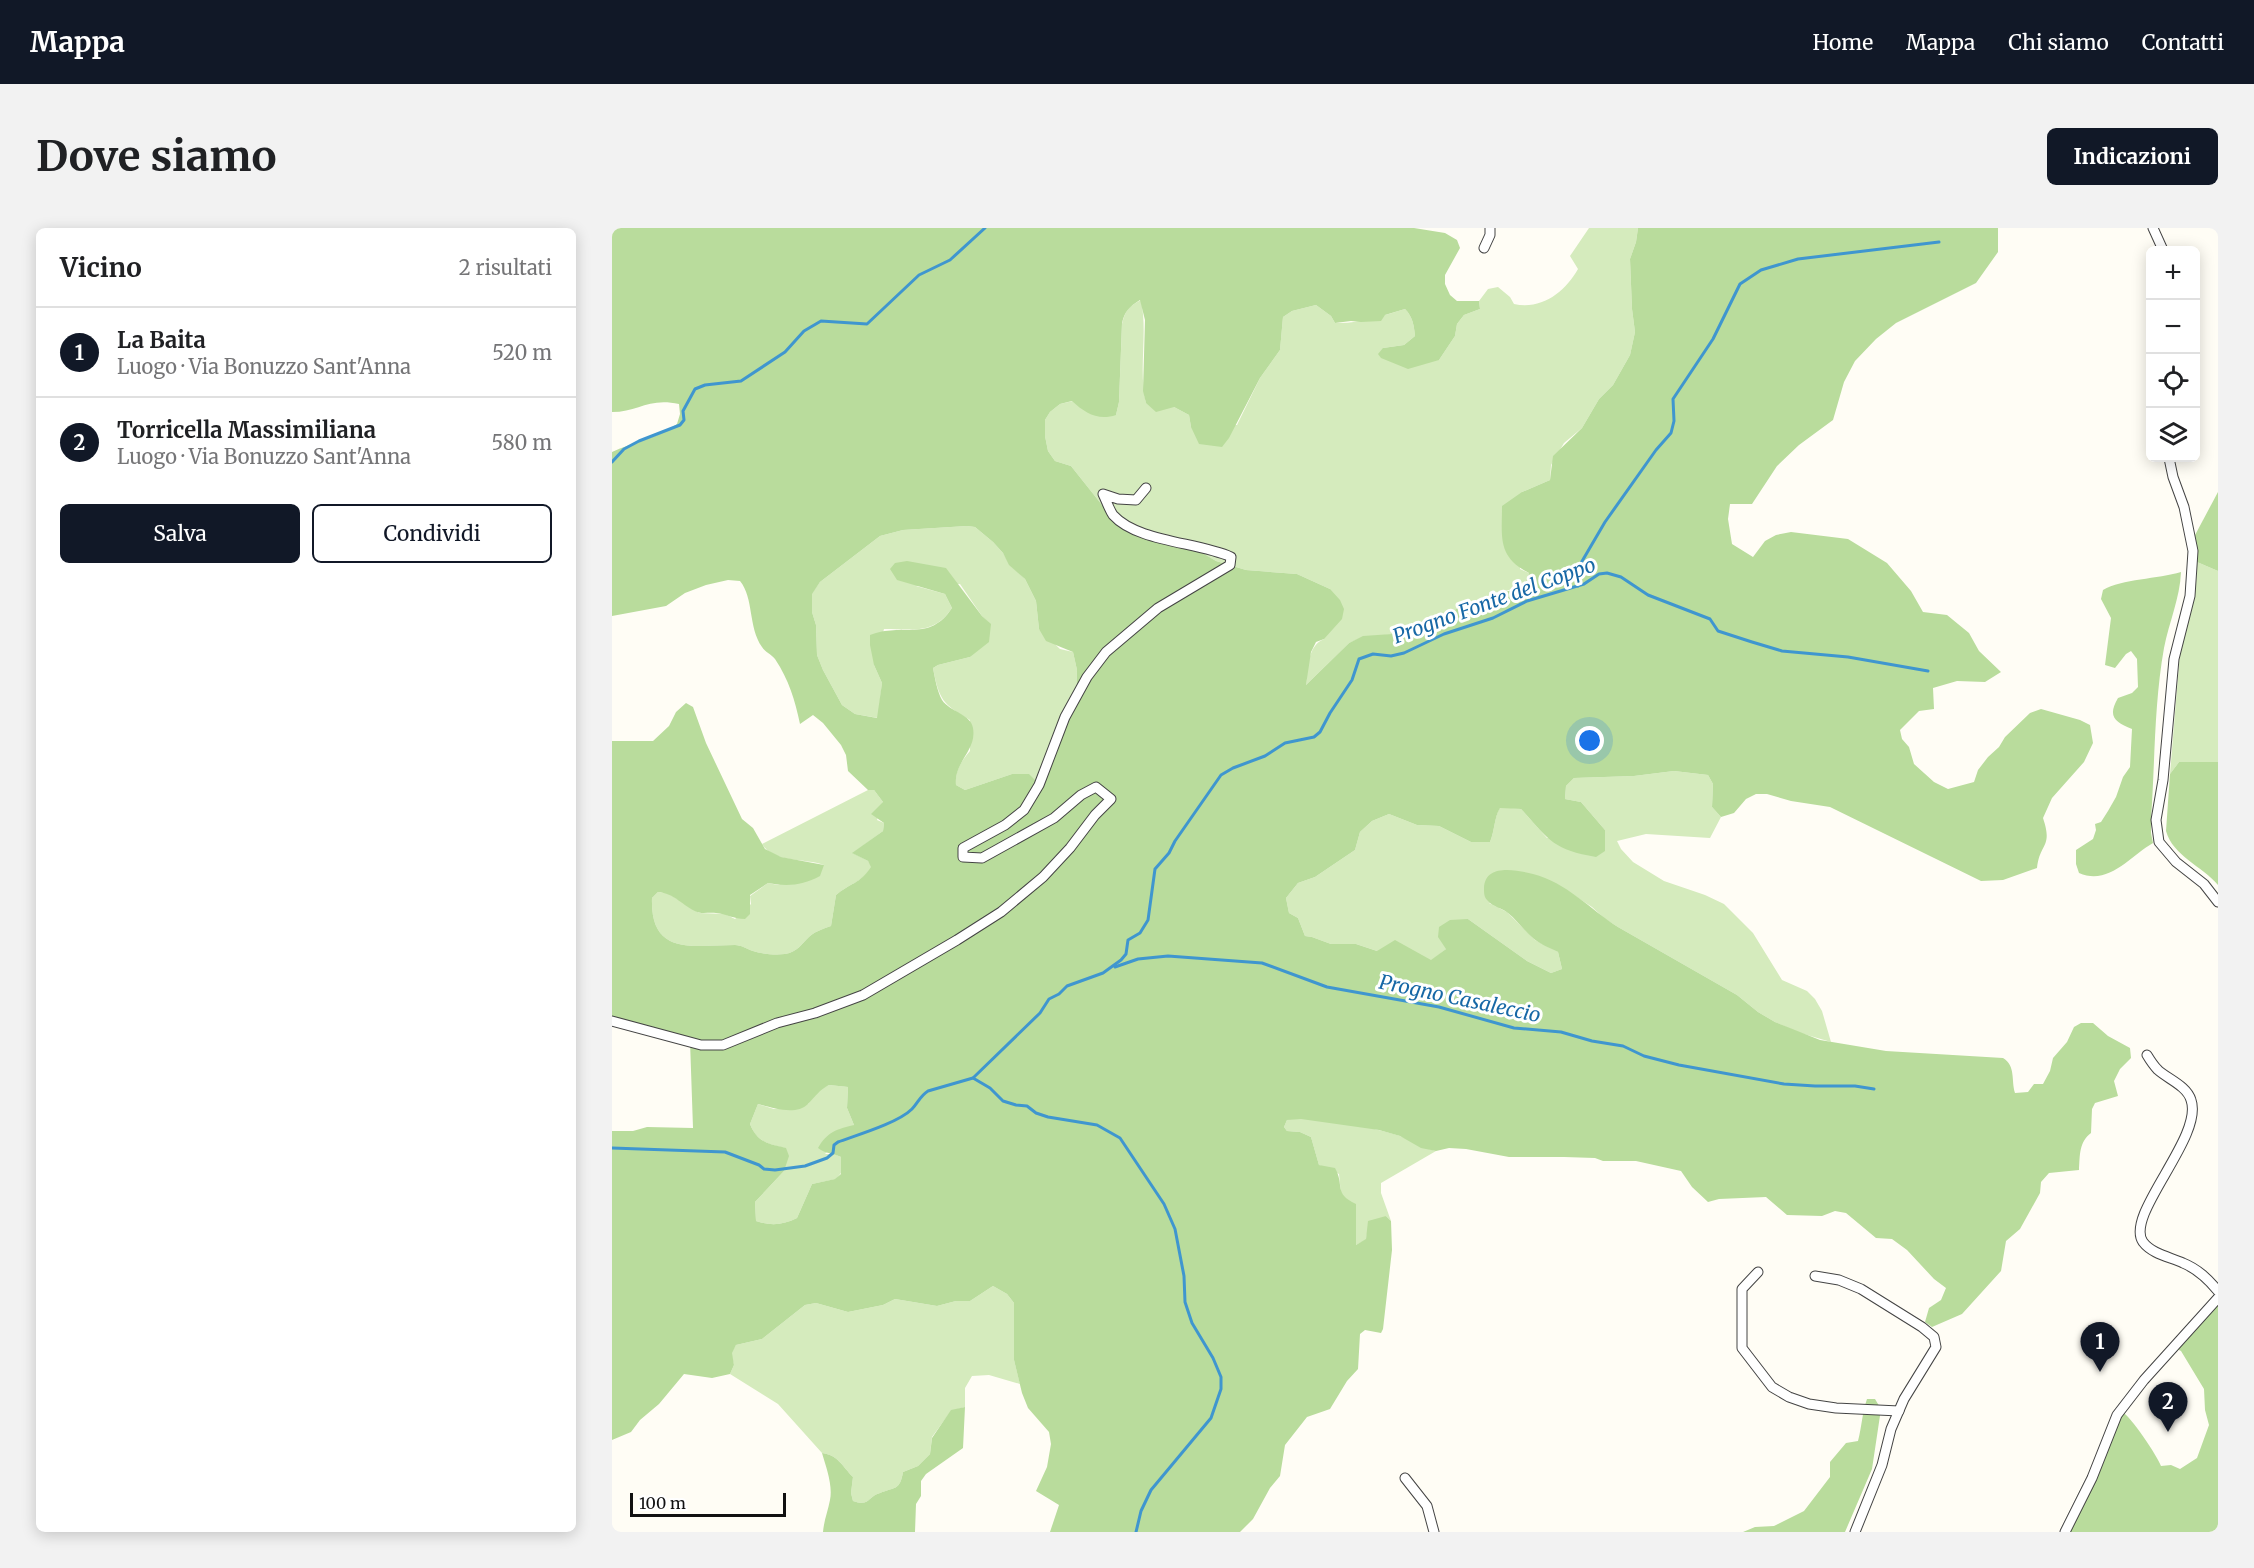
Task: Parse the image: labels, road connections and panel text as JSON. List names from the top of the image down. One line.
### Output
{"water":["Progno Fonte del Coppo","Progno Casaleccio"],"scale_bar":"100 m","page":{"header":"Mappa","nav":["Home","Mappa","Chi siamo","Contatti"],"buttons":["Indicazioni",["Salva","Condividi"]],"title":"Dove siamo","heading":["Vicino","2 risultati"],"map_buttons":["+","−"],"list":[{"mark":"1","name":"La Baita","note":"Luogo · Via Bonuzzo Sant'Anna","value":"520 m"},{"mark":"2","name":"Torricella Massimiliana","note":"Luogo · Via Bonuzzo Sant'Anna","value":"580 m"}],"pins":["1","2"],"scale":"100 m"}}
